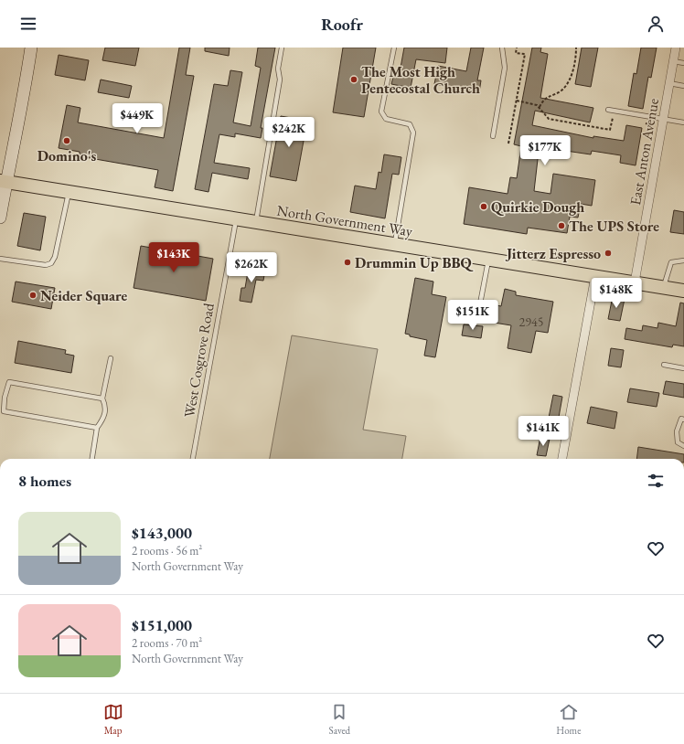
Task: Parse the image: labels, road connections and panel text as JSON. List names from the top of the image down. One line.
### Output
{"streets":{"main road":["North Government Way"],"street":["East Anton Avenue"],"lane":["West Cosgrove Road"]},"crossings":[["East Anton Avenue","North Government Way"],["North Government Way","West Cosgrove Road"]],"places":["The Most High Pentecostal Church","Domino's","Quirkie Dough","The UPS Store","Jitterz Espresso","Drummin Up BBQ","Neider Square"],"house_numbers":["2945"],"page":{"header":"Roofr","price":["$449K","$242K","$177K","$143K","$262K","$148K","$151K","$141K"],"heading":"8 homes","list":[{"name":"$143,000","note":"2 rooms · 56 m² · North Government Way"},{"name":"$151,000","note":"2 rooms · 70 m² · North Government Way"}],"tabs":["Map","Saved","Home"]}}
